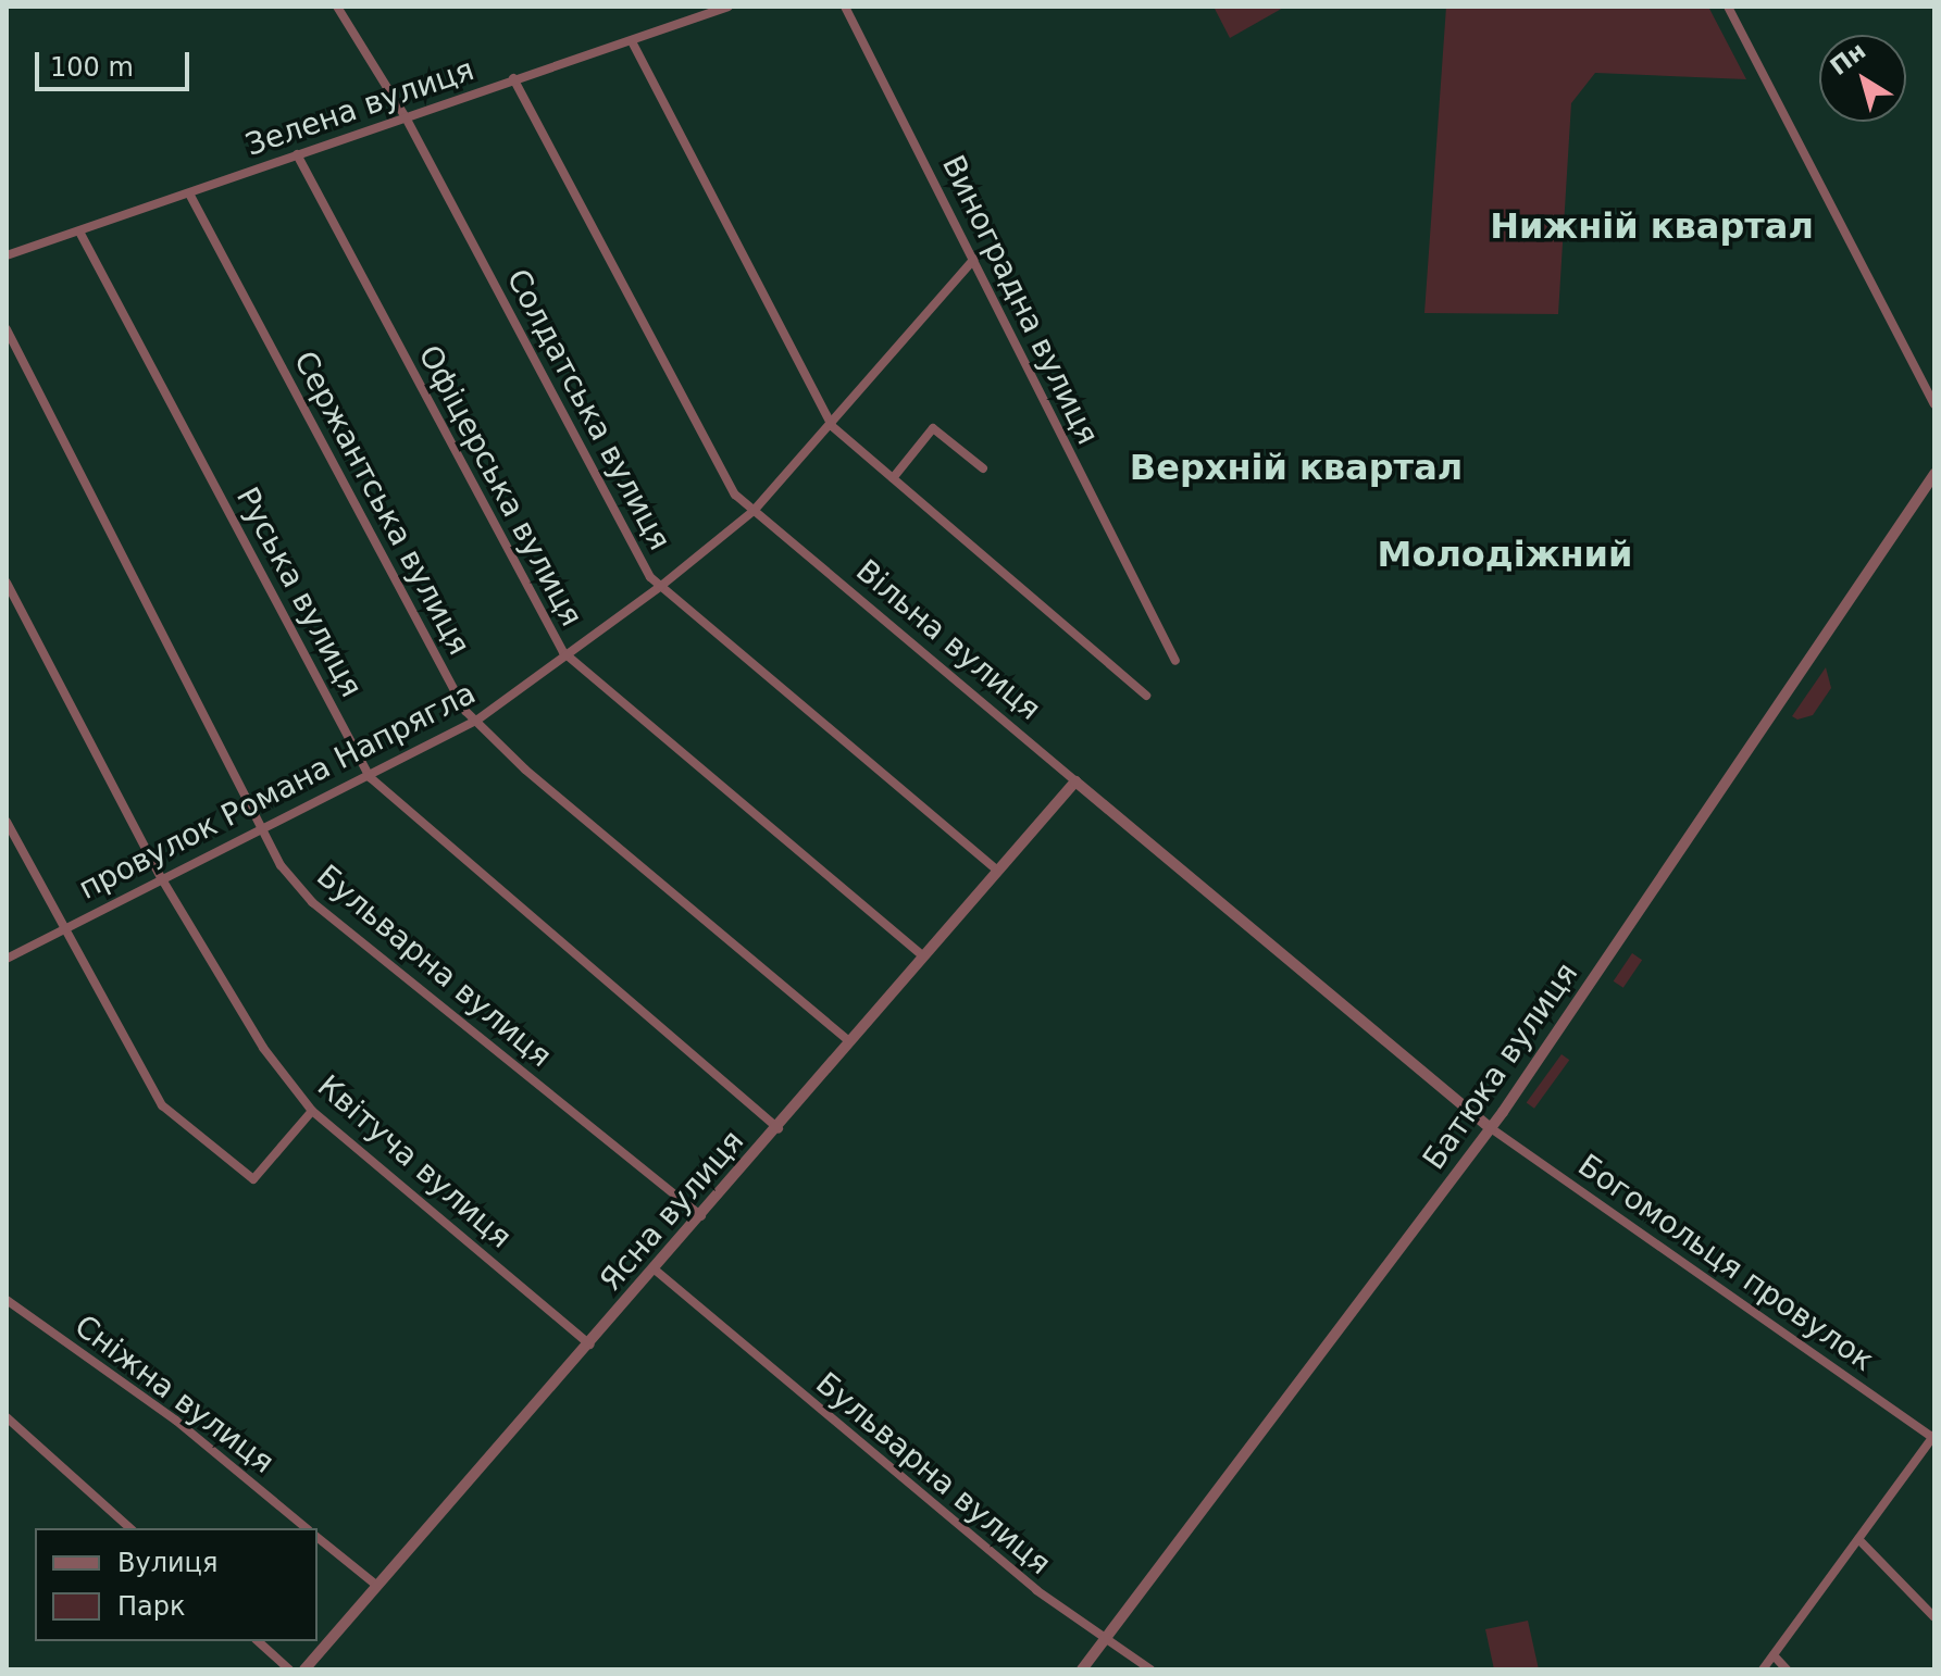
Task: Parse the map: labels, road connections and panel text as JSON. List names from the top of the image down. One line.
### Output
{"streets":{"street":["Зелена вулиця","Виноградна вулиця","Солдатська вулиця","Офіцерська вулиця","Сержантська вулиця","Руська вулиця","Вільна вулиця","провулок Романа Напрягла","Бульварна вулиця","Батюка вулиця","Квітуча вулиця","Ясна вулиця","Богомольця провулок","Сніжна вулиця"]},"crossings":[["Зелена вулиця","Солдатська вулиця"],["Зелена вулиця","Офіцерська вулиця"],["Зелена вулиця","Сержантська вулиця"],["Зелена вулиця","Руська вулиця"],["Зелена вулиця","Вільна вулиця"],["Виноградна вулиця","провулок Романа Напрягла"],["Солдатська вулиця","провулок Романа Напрягла"],["Солдатська вулиця","Ясна вулиця"],["Офіцерська вулиця","провулок Романа Напрягла"],["Офіцерська вулиця","Ясна вулиця"],["Сержантська вулиця","провулок Романа Напрягла"],["Сержантська вулиця","Ясна вулиця"],["Руська вулиця","провулок Романа Напрягла"],["Руська вулиця","Ясна вулиця"],["Вільна вулиця","провулок Романа Напрягла"],["Вільна вулиця","Батюка вулиця"],["Вільна вулиця","Ясна вулиця"],["Вільна вулиця","Богомольця провулок"],["провулок Романа Напрягла","Бульварна вулиця"],["провулок Романа Напрягла","Квітуча вулиця"],["Бульварна вулиця","Батюка вулиця"],["Бульварна вулиця","Ясна вулиця"],["Батюка вулиця","Богомольця провулок"],["Квітуча вулиця","Ясна вулиця"]],"districts":["Нижній квартал","Верхній квартал","Молодіжний"],"legend":["Вулиця","Парк"],"scale_bar":"100 m","north":"top left"}
